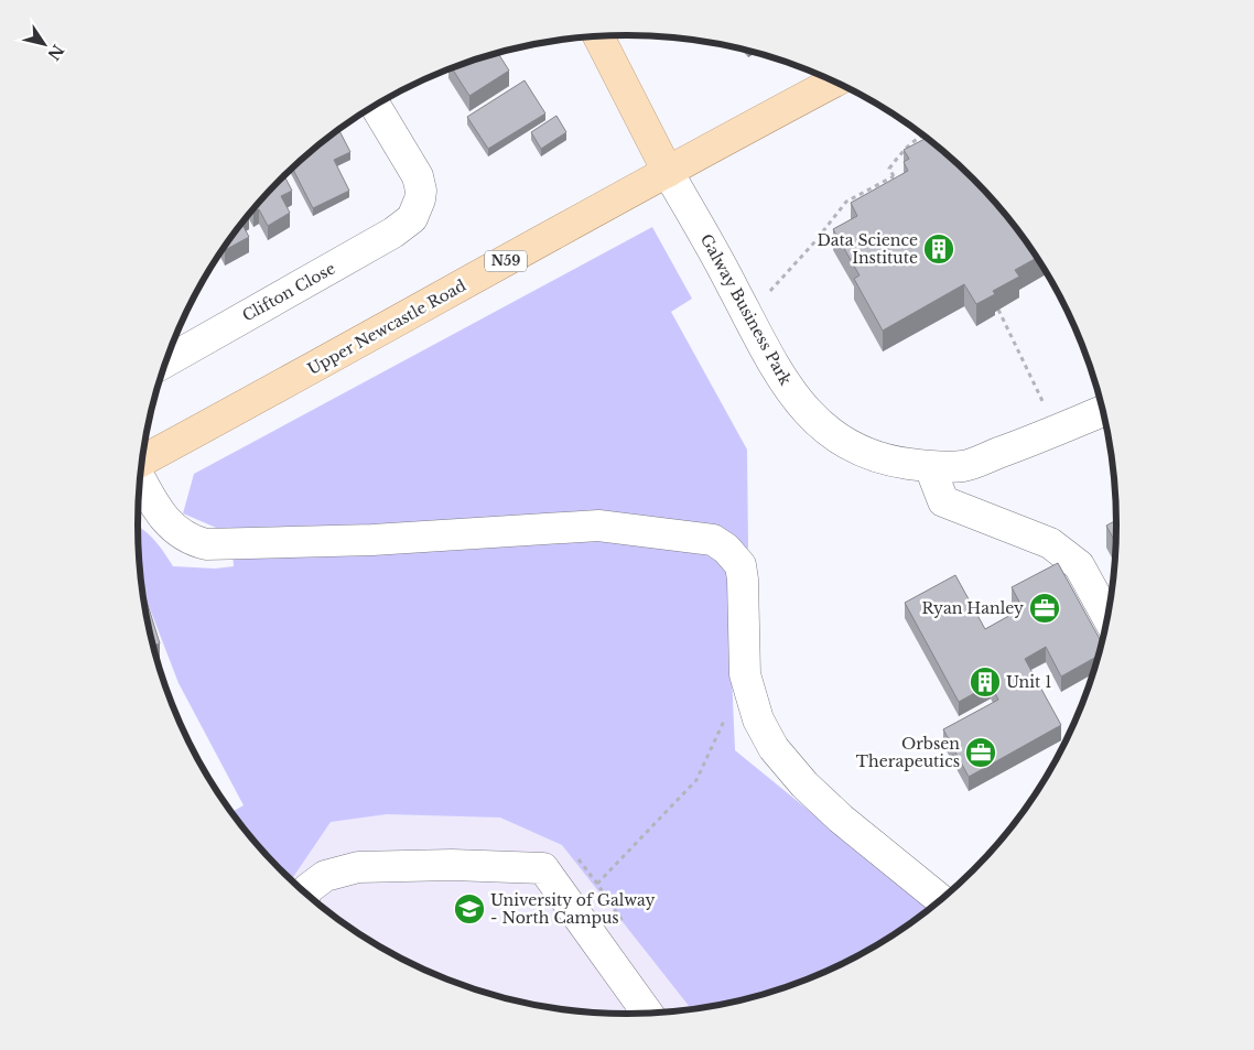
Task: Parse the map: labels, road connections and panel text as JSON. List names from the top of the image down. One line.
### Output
{"streets":{"main road":["N59","Upper Newcastle Road"],"street":["Clifton Close","Galway Business Park"]},"crossings":[["Galway Business Park","Upper Newcastle Road"]],"places":{"building":["Data Science Institute","Unit 1"],"office":["Ryan Hanley","Orbsen Therapeutics"],"school or university":["University of Galway - North Campus"]},"north":"bottom right"}
